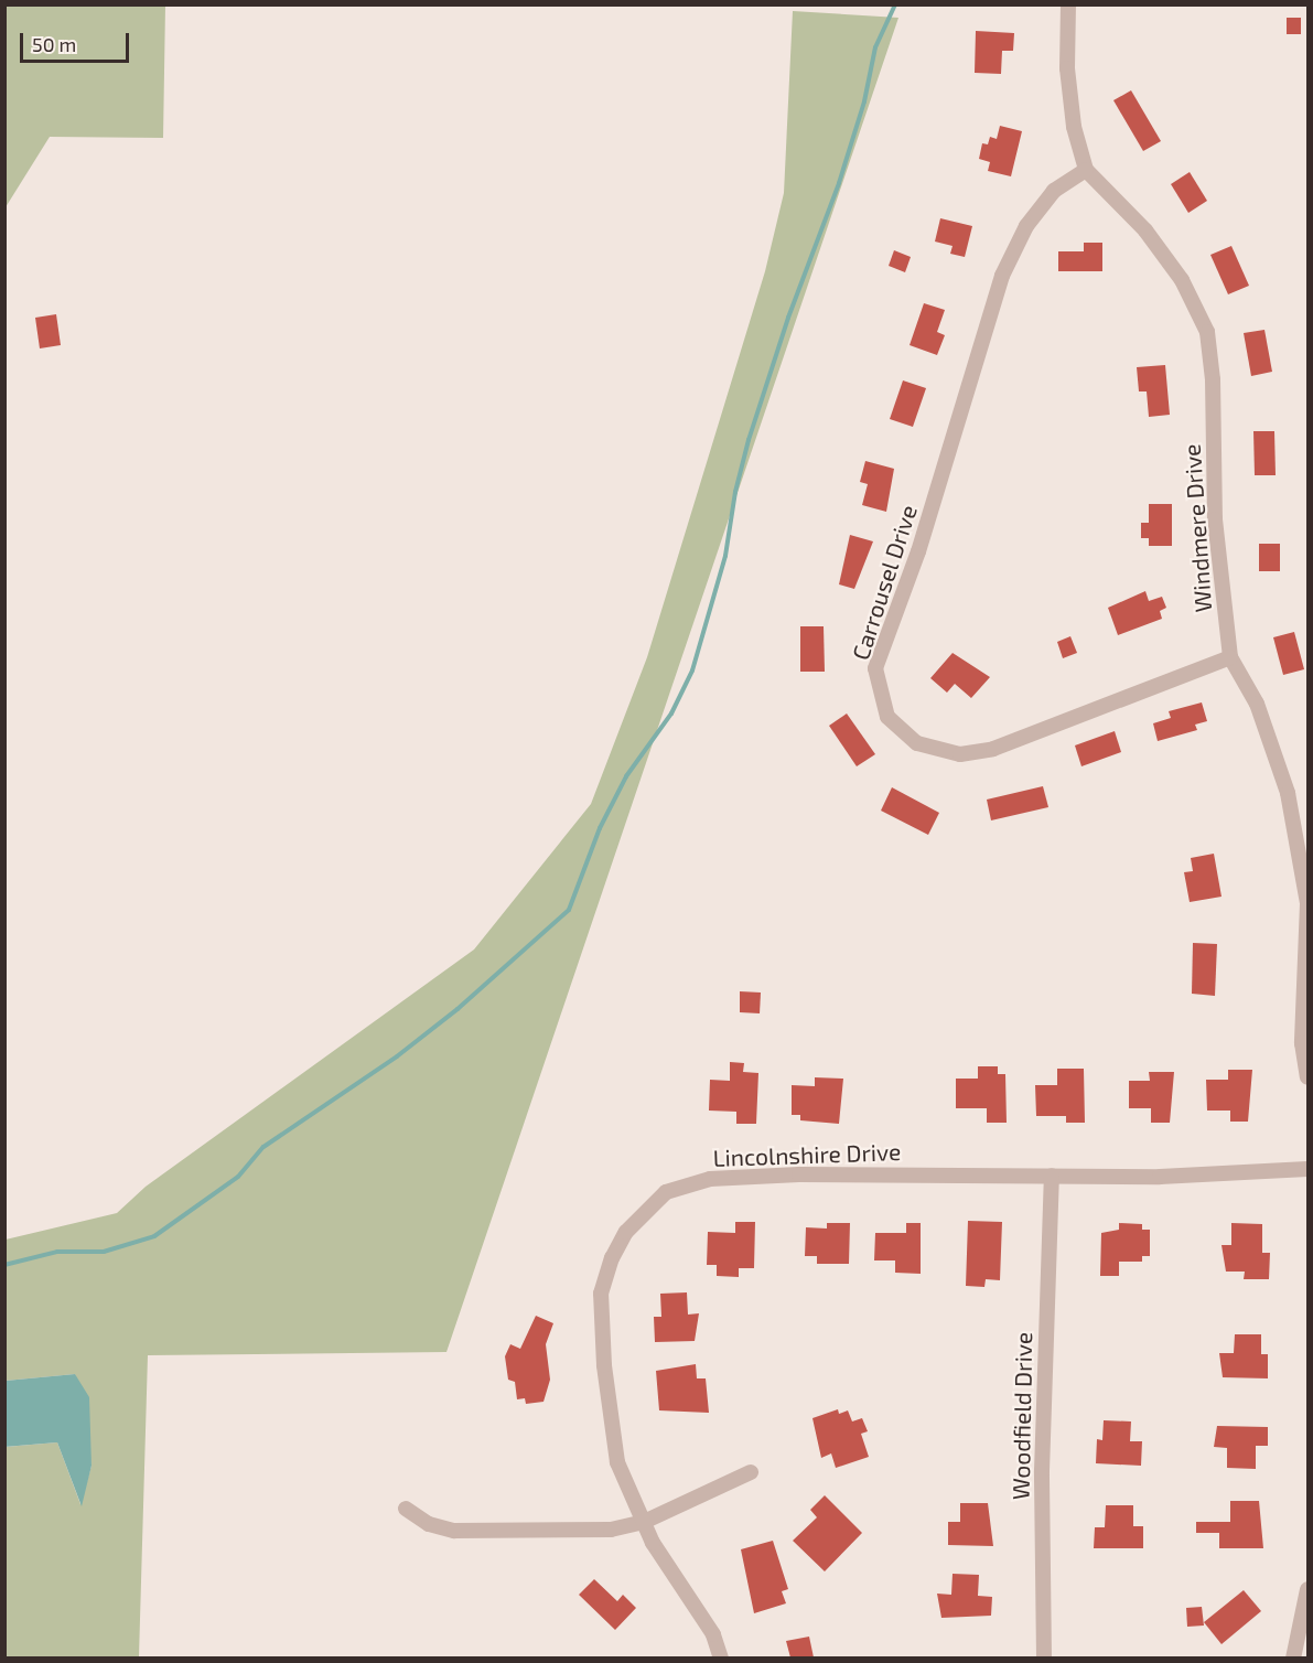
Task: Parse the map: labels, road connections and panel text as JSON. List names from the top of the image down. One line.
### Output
{"streets":{"street":["Windmere Drive","Carrousel Drive","Lincolnshire Drive","Woodfield Drive"]},"crossings":[["Windmere Drive","Carrousel Drive"],["Lincolnshire Drive","Woodfield Drive"]],"scale_bar":"50 m"}
